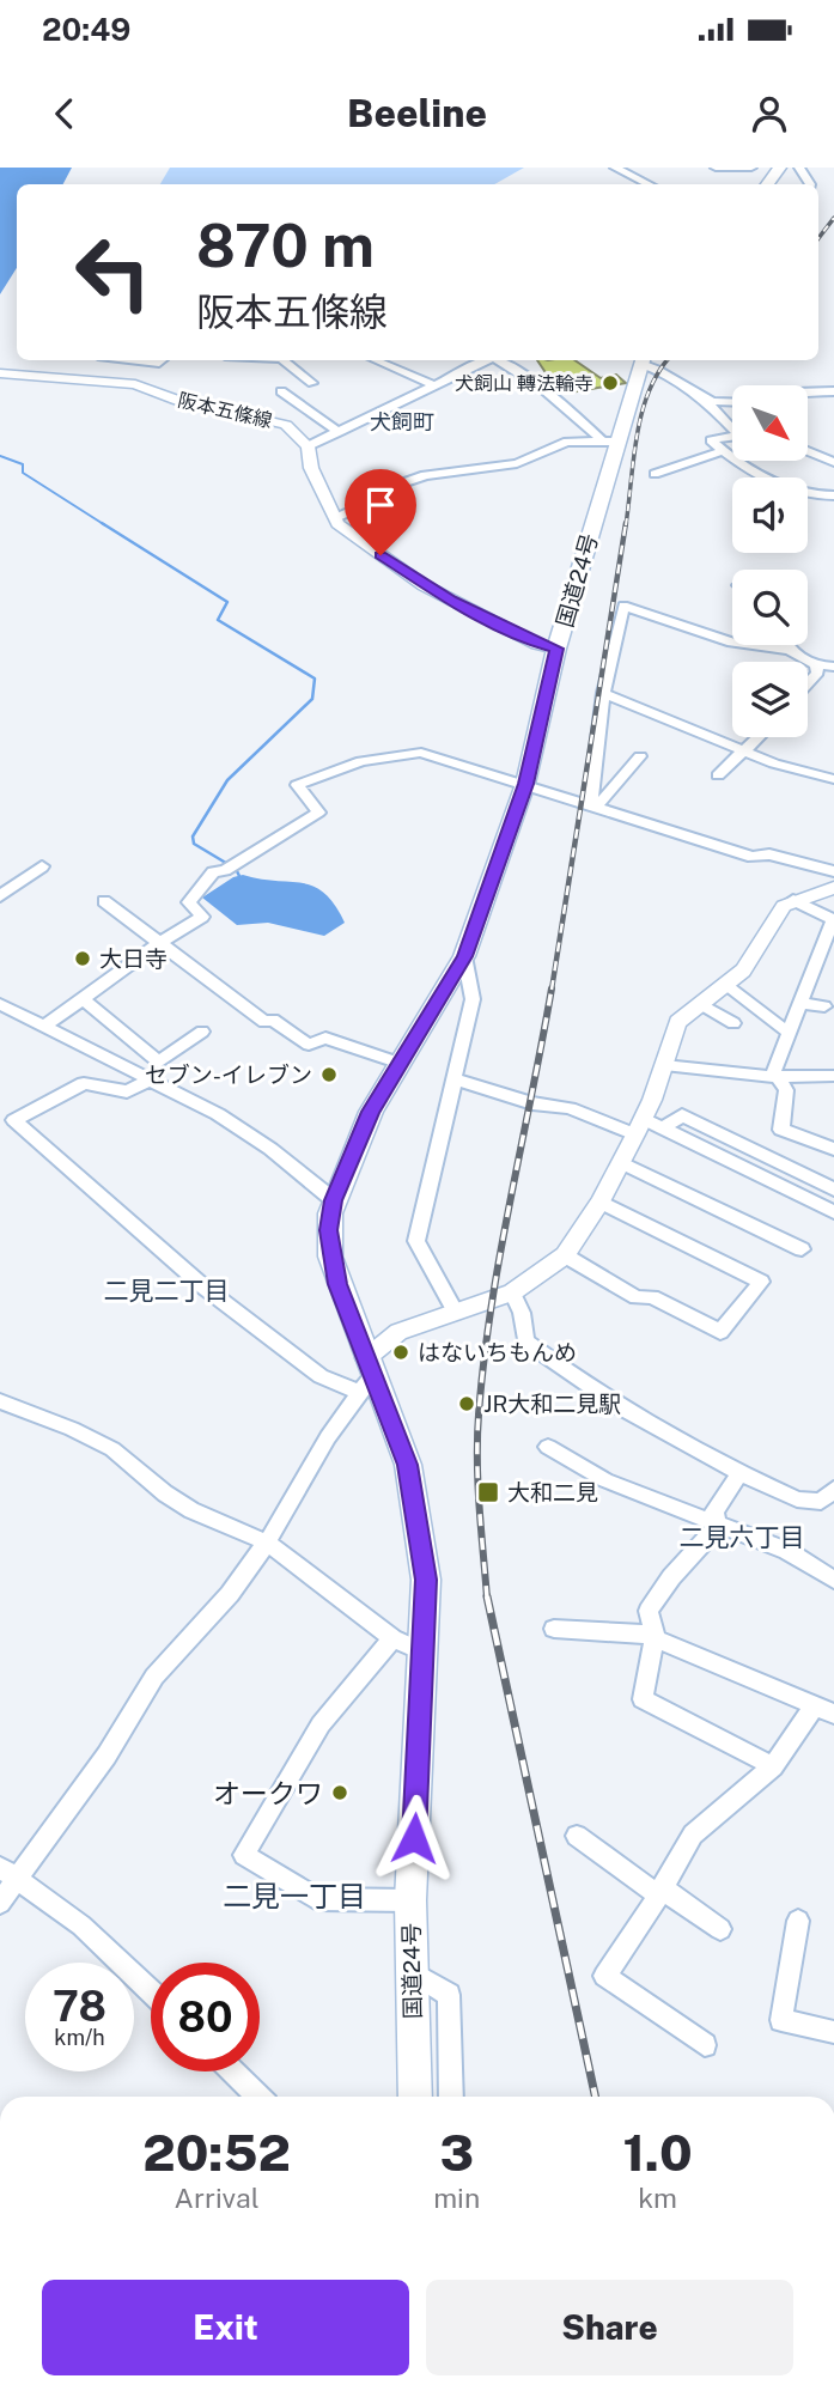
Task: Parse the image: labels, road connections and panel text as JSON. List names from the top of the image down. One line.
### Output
{"streets":{"highway":["国道24号"],"main road":["阪本五條線"]},"districts":["犬飼町","二見二丁目","二見六丁目","二見一丁目"],"places":{"other":["犬飼山 轉法輪寺","大日寺","セブン-イレブン","はないちもんめ","JR大和二見駅","オークワ"],"transit":["大和二見"]},"north":"bottom right","page":{"status":"20:49","header":"Beeline","turn":["870 m","阪本五條線"],"speed":"78 km/h","limit":"80","eta":["20:52","Arrival","3","min","1.0","km"],"buttons":["Exit","Share"]}}
